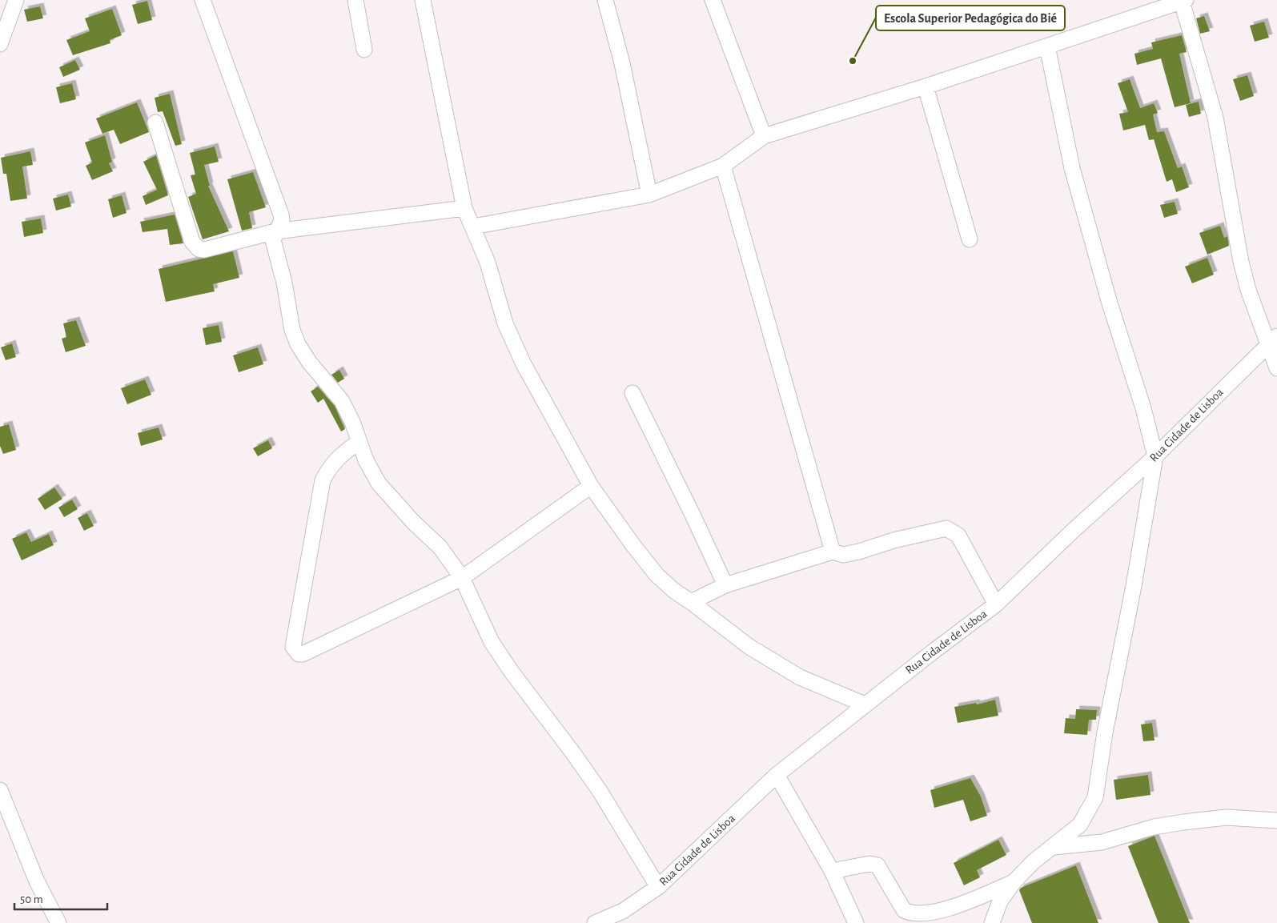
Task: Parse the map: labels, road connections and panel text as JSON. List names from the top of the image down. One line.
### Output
{"streets":{"street":["Rua Cidade de Lisboa"]},"places":["Escola Superior Pedagógica do Bié"],"scale_bar":"50 m"}
